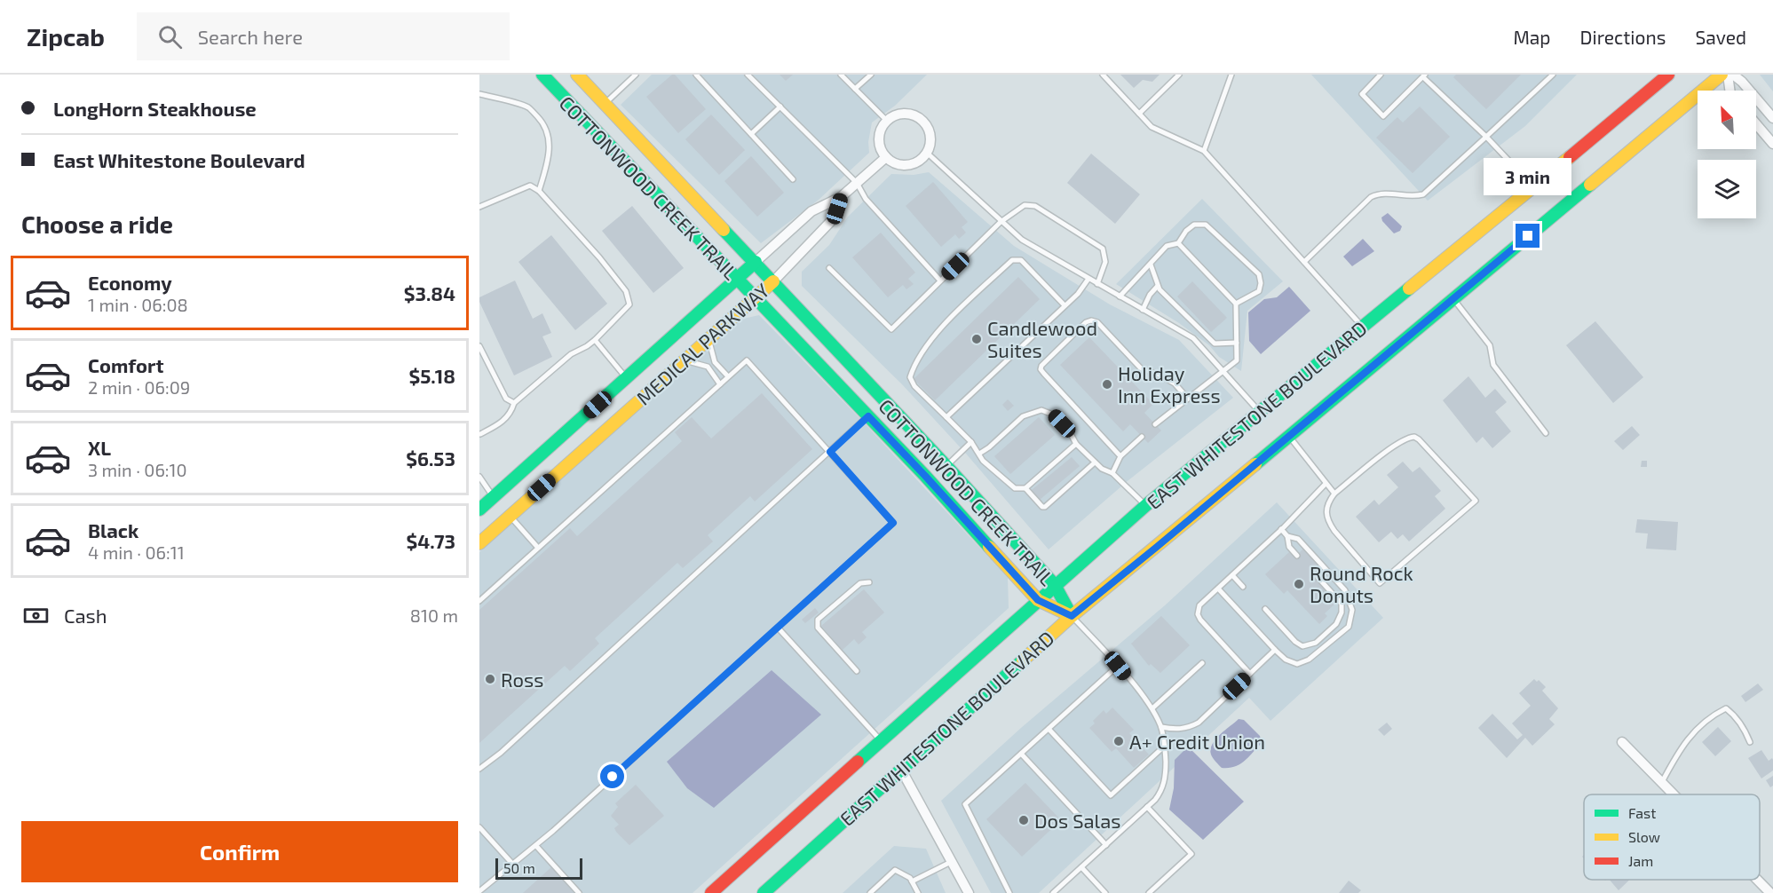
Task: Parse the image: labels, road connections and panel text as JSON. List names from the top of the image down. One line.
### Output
{"streets":{"main road":["COTTONWOOD CREEK TRAIL","MEDICAL PARKWAY","EAST WHITESTONE BOULEVARD"]},"crossings":[["COTTONWOOD CREEK TRAIL","MEDICAL PARKWAY"],["COTTONWOOD CREEK TRAIL","EAST WHITESTONE BOULEVARD"]],"places":["Candlewood Suites","Holiday Inn Express","Round Rock Donuts","Ross","A+ Credit Union","Dos Salas"],"legend":["Fast","Slow","Jam"],"scale_bar":"50 m","north":"top left","page":{"header":"Zipcab","search":"Search here","nav":["Map","Directions","Saved"],"banner":["LongHorn Steakhouse","East Whitestone Boulevard"],"bubble":"3 min","heading":"Choose a ride","list":[{"name":"Economy","note":"1 min · 06:08","value":"$3.84"},{"name":"Comfort","note":"2 min · 06:09","value":"$5.18"},{"name":"XL","note":"3 min · 06:10","value":"$6.53"},{"name":"Black","note":"4 min · 06:11","value":"$4.73"}],"pay":["Cash","810 m"],"buttons":"Confirm","scale":"50 m"}}
